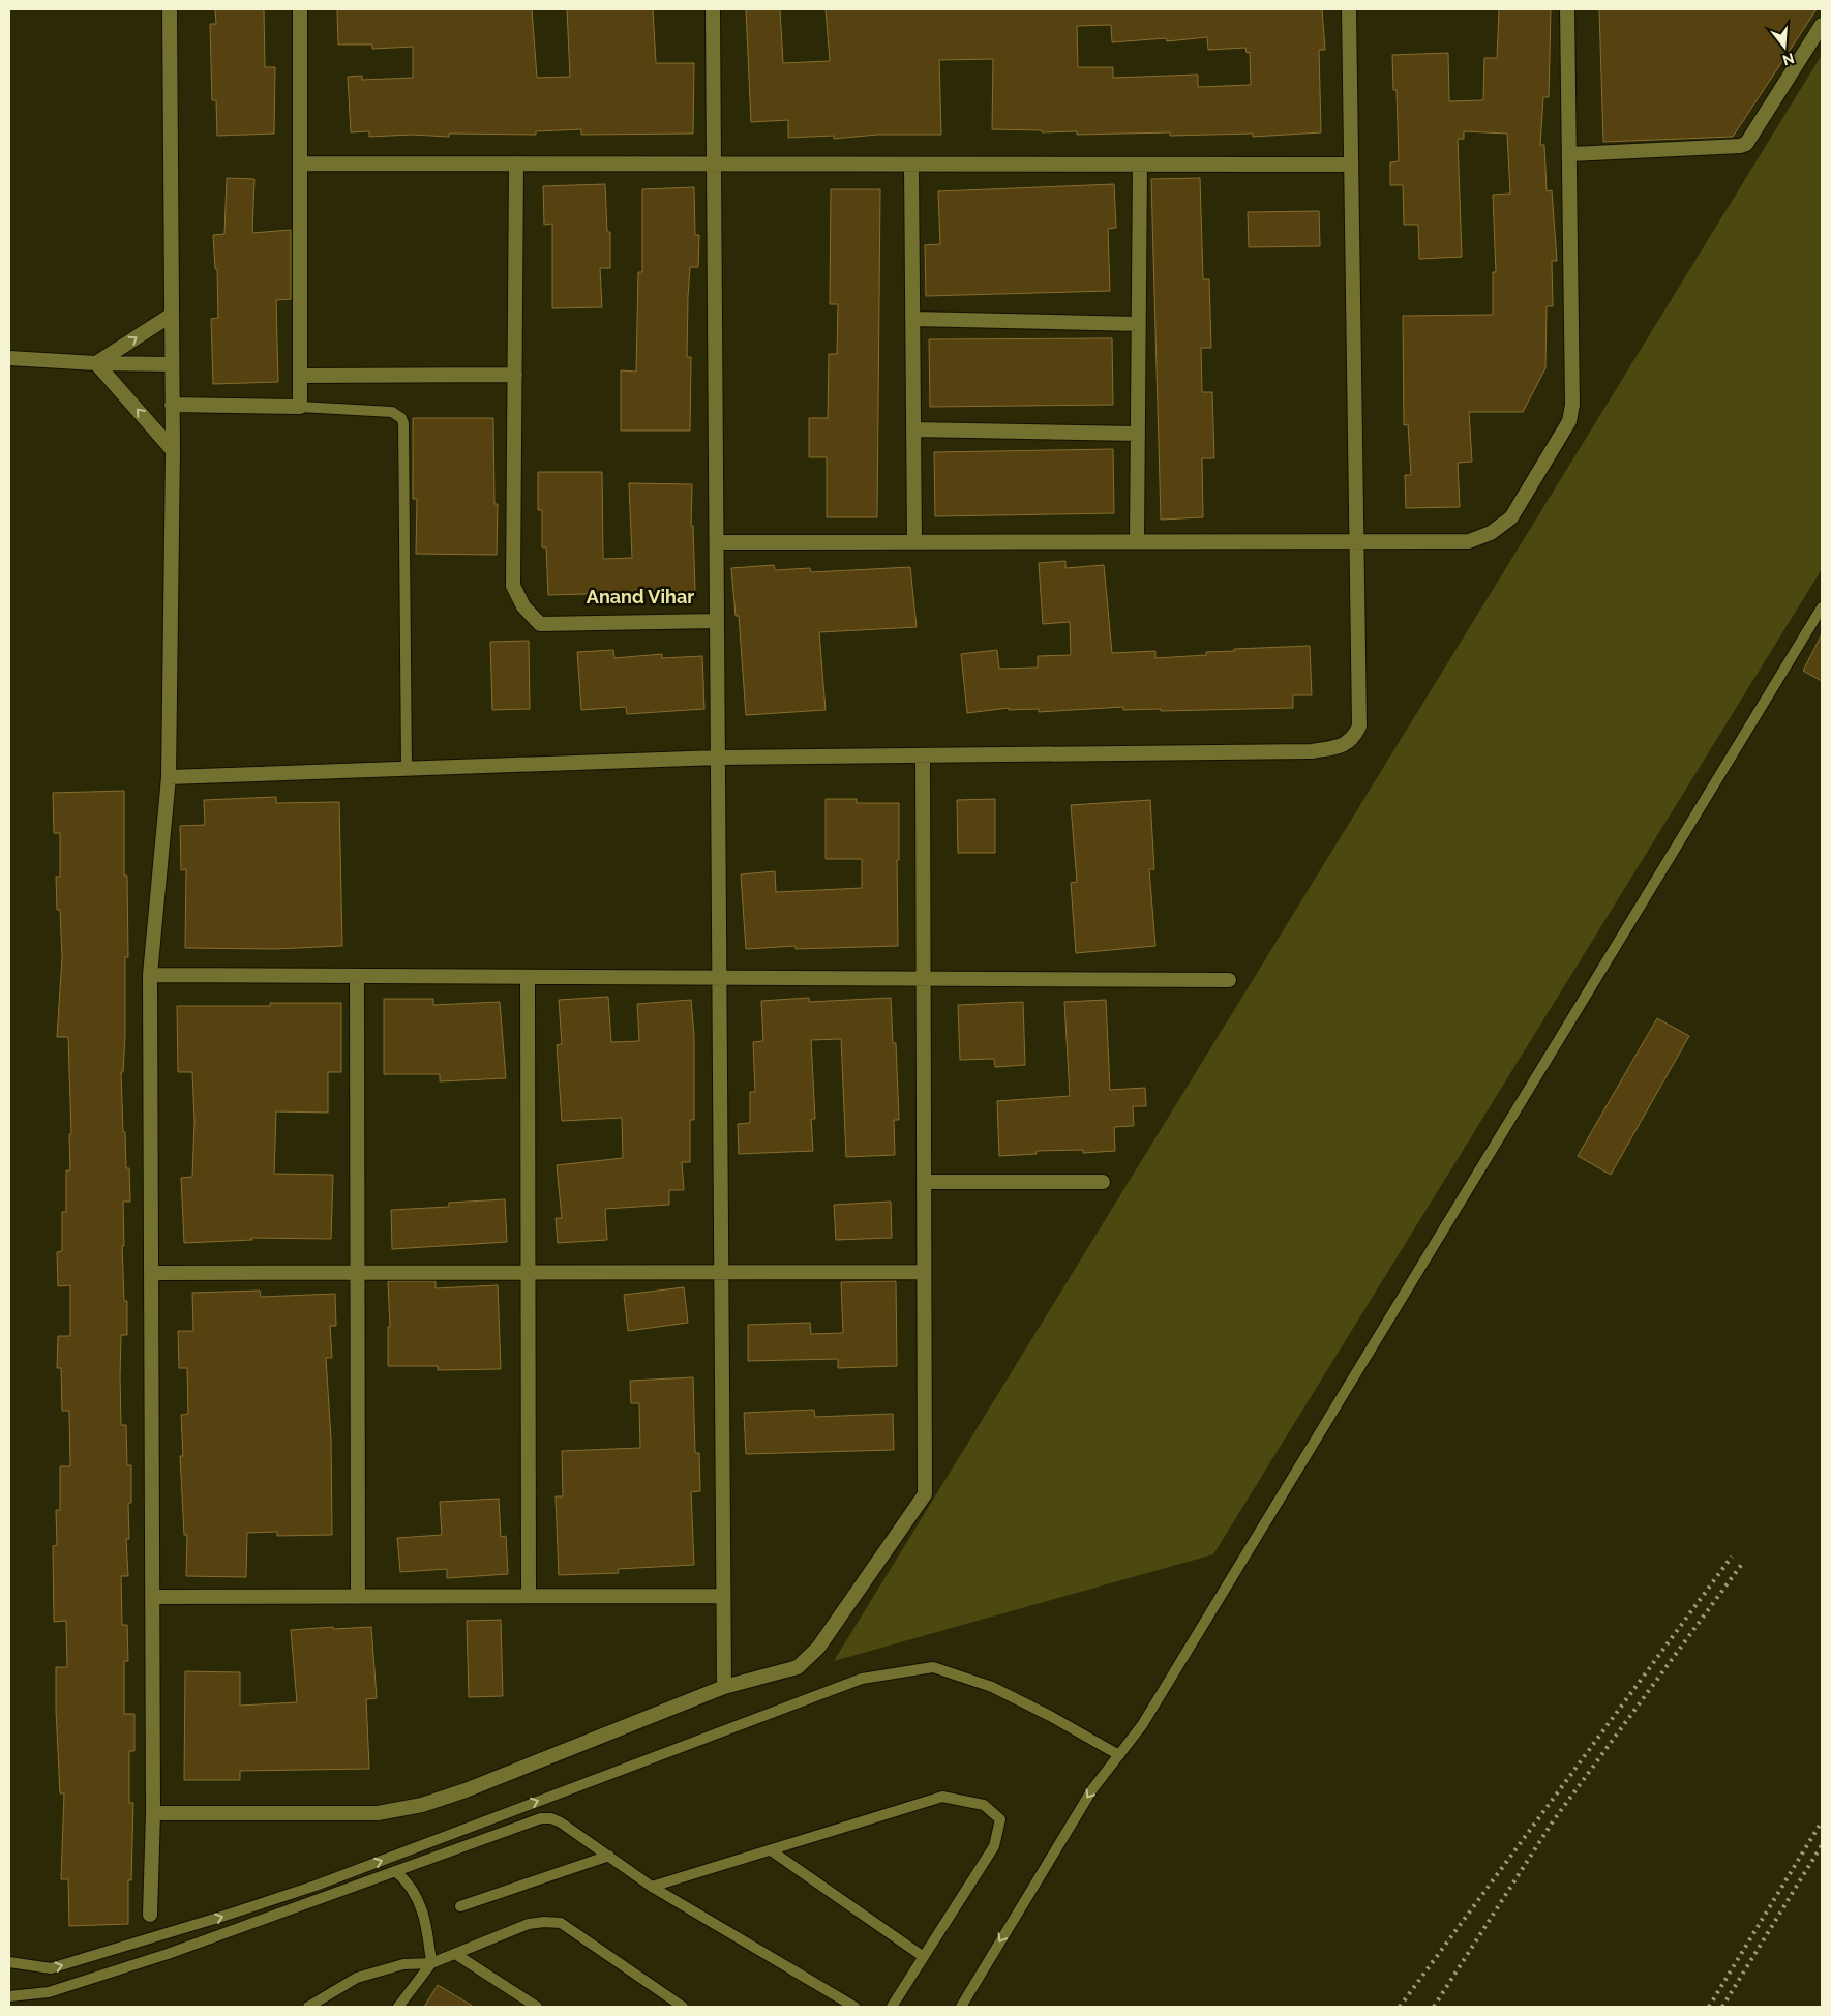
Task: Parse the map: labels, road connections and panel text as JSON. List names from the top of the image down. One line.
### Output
{"districts":["Anand Vihar"],"north":"bottom"}
